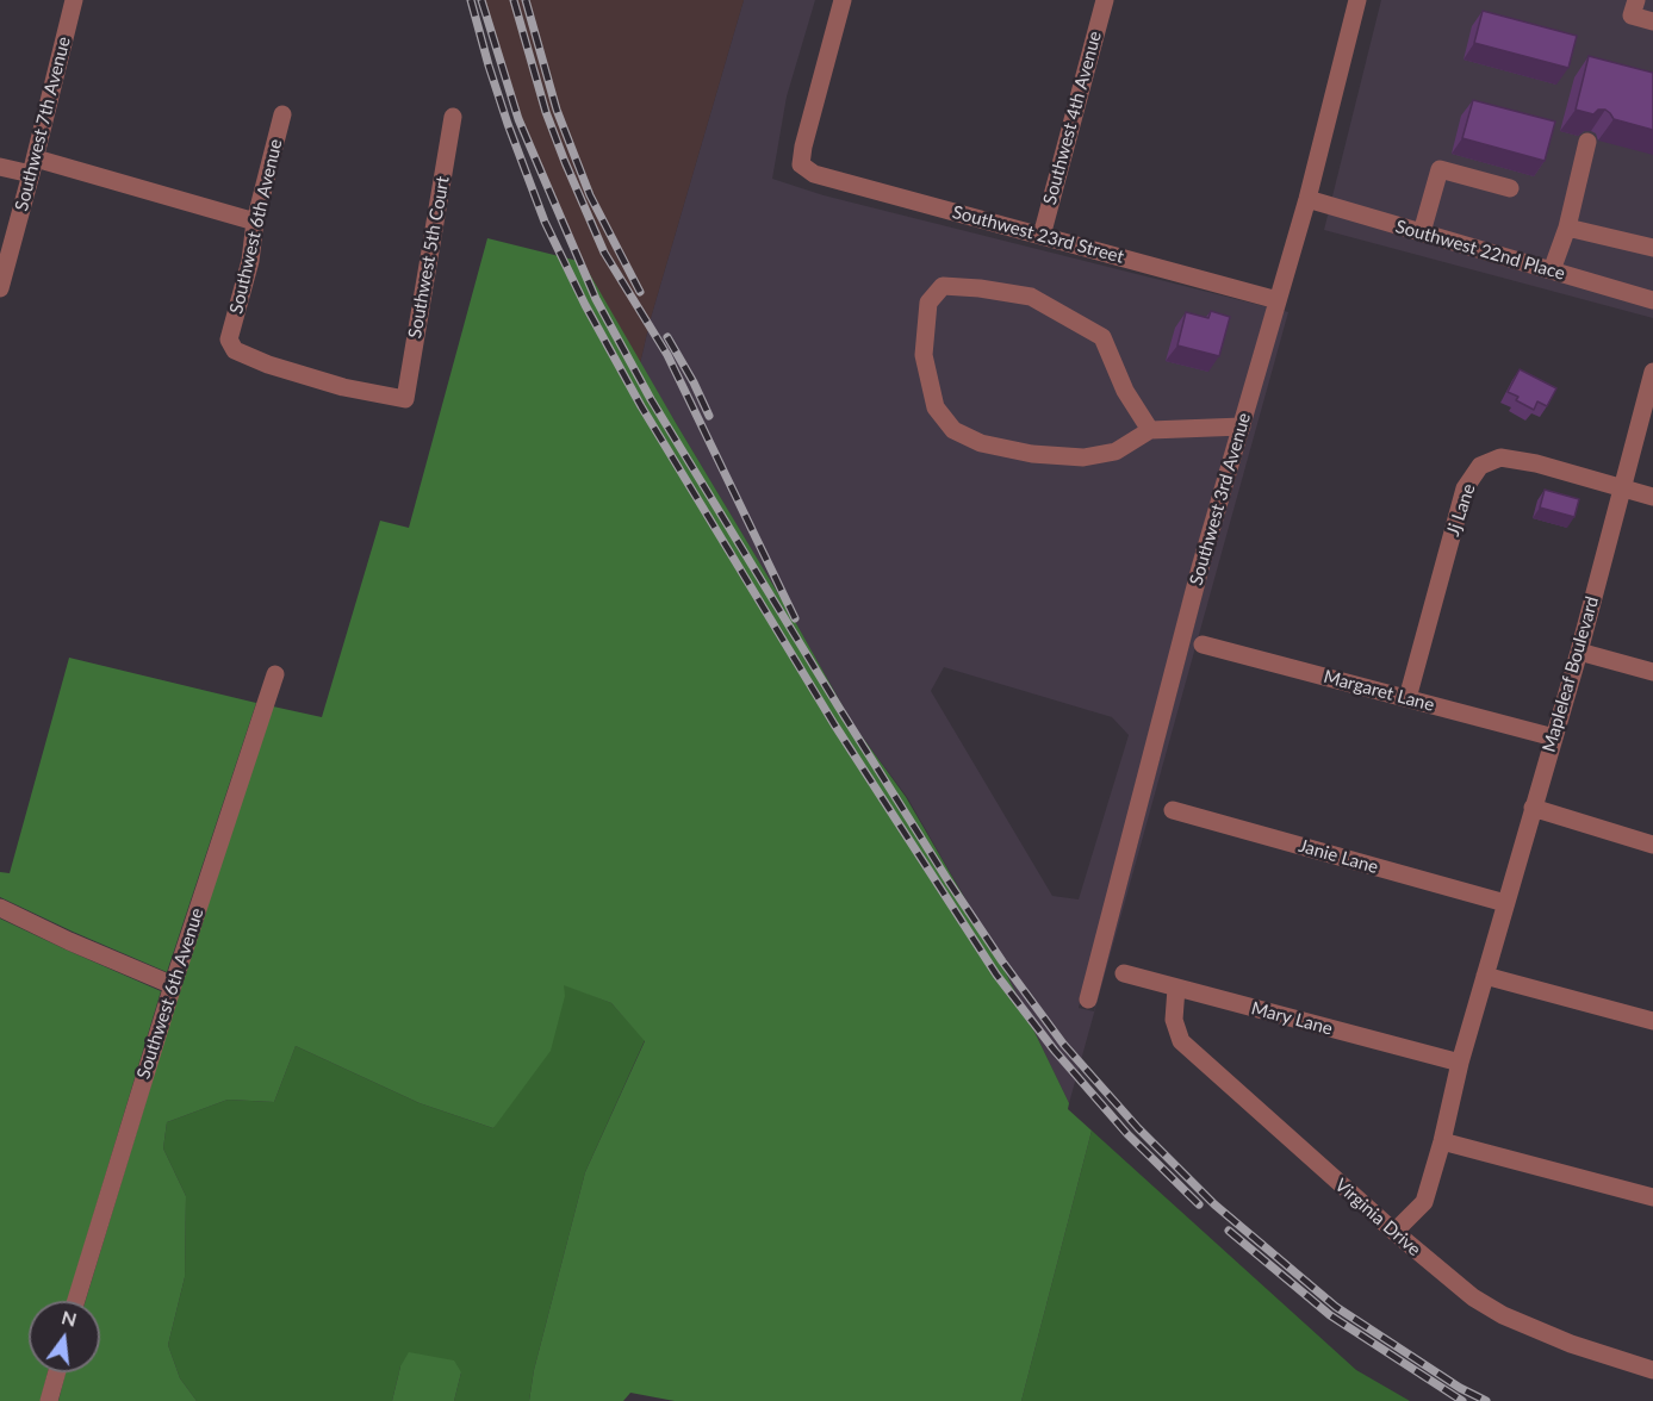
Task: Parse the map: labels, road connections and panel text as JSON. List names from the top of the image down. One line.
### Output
{"streets":{"street":["Southwest 4th Avenue","Southwest 7th Avenue","Southwest 6th Avenue","Southwest 23rd Street","Southwest 22nd Place","Southwest 5th Court","Southwest 3rd Avenue","Jj Lane","Mapleleaf Boulevard","Margaret Lane","Janie Lane","Mary Lane","Virginia Drive"]},"crossings":[["Southwest 4th Avenue","Southwest 23rd Street"],["Southwest 6th Avenue","Southwest 5th Court"],["Southwest 23rd Street","Southwest 3rd Avenue"],["Southwest 22nd Place","Southwest 3rd Avenue"],["Jj Lane","Mapleleaf Boulevard"],["Jj Lane","Margaret Lane"],["Mapleleaf Boulevard","Margaret Lane"],["Mapleleaf Boulevard","Janie Lane"],["Mapleleaf Boulevard","Mary Lane"],["Mapleleaf Boulevard","Virginia Drive"],["Mary Lane","Virginia Drive"]],"north":"top"}
